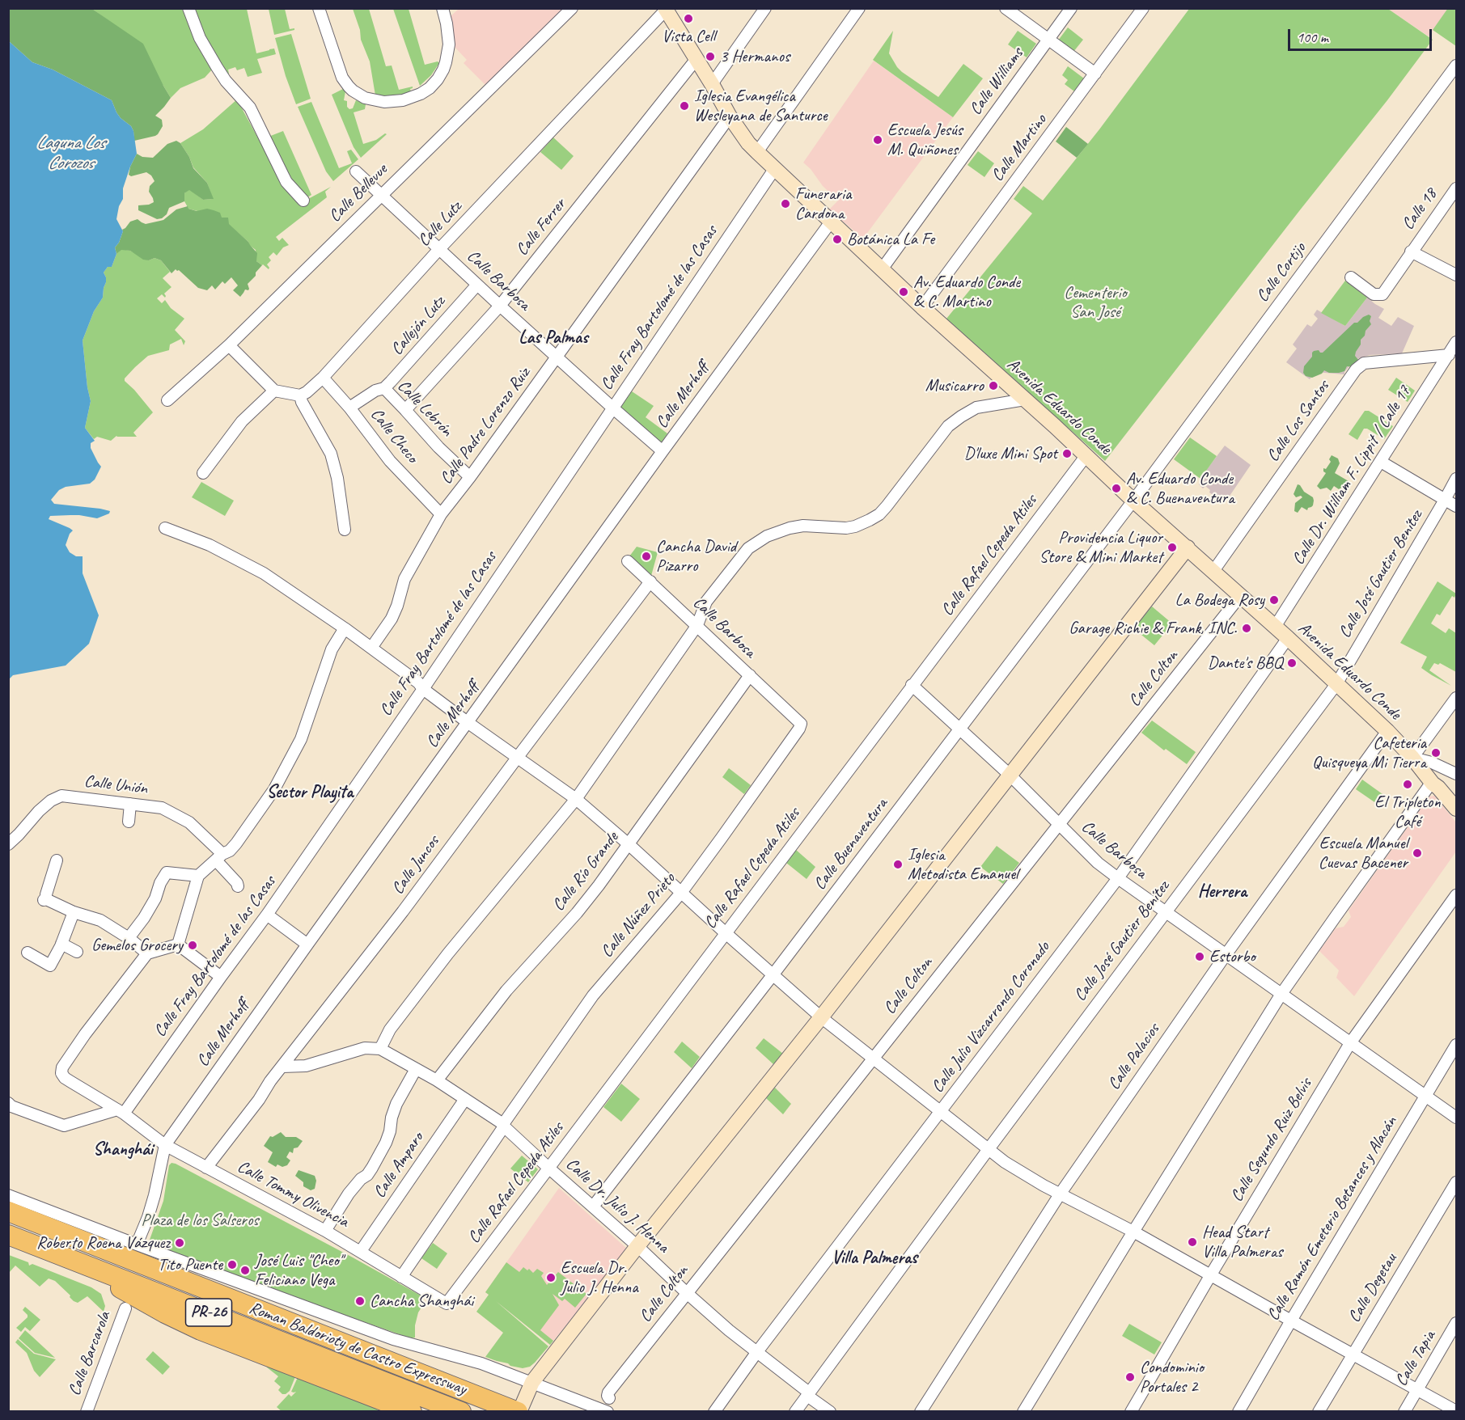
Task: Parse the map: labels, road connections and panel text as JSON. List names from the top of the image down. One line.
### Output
{"streets":{"highway":["PR-26","Roman Baldorioty de Castro Expressway"],"street":["Calle Williams","Calle Martino","Calle Bellevue","Calle 18","Calle Lutz","Calle Ferrer","Calle Cortijo","Calle Barbosa","Calle Fray Bartolomé de las Casas","Callejón Lutz","Calle Merhoff","Avenida Eduardo Conde","Calle Lebrón","Calle Los Santos","Calle Padre Lorenzo Ruiz","Calle Checo","Calle Dr. William F. Lippit / Calle 17","Calle Rafael Cepeda Atiles","Calle José Gautier Benítez","Calle Colton","Calle Unión","Calle Buenaventura","Calle Juncos","Calle Río Grande","Calle Núñez Prieto","Calle Julio Vizcarrondo Coronado","Calle Palacios","Calle Segundo Ruiz Belvis","Calle Amparo","Calle Tommy Olivencia","Calle Dr. Julio J. Henna","Calle Ramón Emeterio Betances y Alacán","Calle Degetau","Calle Barcarola","Calle Tapia"]},"crossings":[["Calle Williams","Avenida Eduardo Conde"],["Calle Martino","Avenida Eduardo Conde"],["Calle Bellevue","Calle Barbosa"],["Calle Lutz","Calle Barbosa"],["Calle Lutz","Avenida Eduardo Conde"],["Calle Lutz","Calle Checo"],["Calle Ferrer","Calle Barbosa"],["Calle Ferrer","Avenida Eduardo Conde"],["Calle Ferrer","Calle Lebrón"],["Calle Cortijo","Avenida Eduardo Conde"],["Calle Cortijo","Calle Buenaventura"],["Calle Barbosa","Calle Fray Bartolomé de las Casas"],["Calle Barbosa","Callejón Lutz"],["Calle Barbosa","Calle Merhoff"],["Calle Barbosa","Calle Padre Lorenzo Ruiz"],["Calle Barbosa","Calle Rafael Cepeda Atiles"],["Calle Barbosa","Calle José Gautier Benítez"],["Calle Barbosa","Calle Colton"],["Calle Barbosa","Calle Buenaventura"],["Calle Barbosa","Calle Juncos"],["Calle Barbosa","Calle Río Grande"],["Calle Barbosa","Calle Núñez Prieto"],["Calle Barbosa","Calle Julio Vizcarrondo Coronado"],["Calle Barbosa","Calle Palacios"],["Calle Barbosa","Calle Segundo Ruiz Belvis"],["Calle Barbosa","Calle Ramón Emeterio Betances y Alacán"],["Calle Fray Bartolomé de las Casas","Avenida Eduardo Conde"],["Calle Fray Bartolomé de las Casas","Calle Tommy Olivencia"],["Callejón Lutz","Calle Lebrón"],["Calle Merhoff","Avenida Eduardo Conde"],["Calle Merhoff","Calle Tommy Olivencia"],["Avenida Eduardo Conde","Calle Los Santos"],["Avenida Eduardo Conde","Calle Padre Lorenzo Ruiz"],["Avenida Eduardo Conde","Calle Dr. William F. Lippit / Calle 17"],["Avenida Eduardo Conde","Calle Rafael Cepeda Atiles"],["Avenida Eduardo Conde","Calle José Gautier Benítez"],["Avenida Eduardo Conde","Calle Colton"],["Avenida Eduardo Conde","Calle Buenaventura"],["Avenida Eduardo Conde","Calle Julio Vizcarrondo Coronado"],["Avenida Eduardo Conde","Calle Palacios"],["Calle Lebrón","Calle Padre Lorenzo Ruiz"],["Calle Lebrón","Calle Checo"],["Calle Los Santos","Calle Dr. William F. Lippit / Calle 17"],["Calle Padre Lorenzo Ruiz","Calle Checo"],["Calle Rafael Cepeda Atiles","Calle Tommy Olivencia"],["Calle Rafael Cepeda Atiles","Calle Dr. Julio J. Henna"],["Calle José Gautier Benítez","Calle Dr. Julio J. Henna"],["Calle Colton","Calle Dr. Julio J. Henna"],["Calle Buenaventura","Calle Dr. Julio J. Henna"],["Calle Juncos","Calle Tommy Olivencia"],["Calle Río Grande","Calle Dr. Julio J. Henna"],["Calle Núñez Prieto","Calle Tommy Olivencia"],["Calle Núñez Prieto","Calle Dr. Julio J. Henna"],["Calle Julio Vizcarrondo Coronado","Calle Dr. Julio J. Henna"],["Calle Amparo","Calle Tommy Olivencia"],["Calle Amparo","Calle Dr. Julio J. Henna"]],"districts":["Las Palmas","Sector Playita","Herrera","Shanghái","Villa Palmeras"],"water":["Laguna Los Corozos"],"parks":["Cementerio San José","Plaza de los Salseros"],"places":["Vista Cell","3 Hermanos","Iglesia Evangélica Wesleyana de Santurce","Escuela Jesús M. Quiñones","Funeraria Cardona","Botánica La Fe","Av. Eduardo Conde & C. Martino","Musicarro","D'luxe Mini Spot","Av. Eduardo Conde & C. Buenaventura","Providencia Liquor Store & Mini Market","Cancha David Pizarro","La Bodega Rosy","Garage Richie & Frank, INC.","Dante's BBQ","Cafeteria Quisqueya Mi Tierra","El Tripleton Café","Escuela Manuel Cuevas Bacener","Iglesia Metodista Emanuel","Gemelos Grocery","Estorbo","Head Start Villa Palmeras","Roberto Roena Vázquez","Tito Puente","José Luis \"Cheo\" Feliciano Vega","Escuela Dr. Julio J. Henna","Cancha Shanghái","Condominio Portales 2"],"scale_bar":"100 m"}
